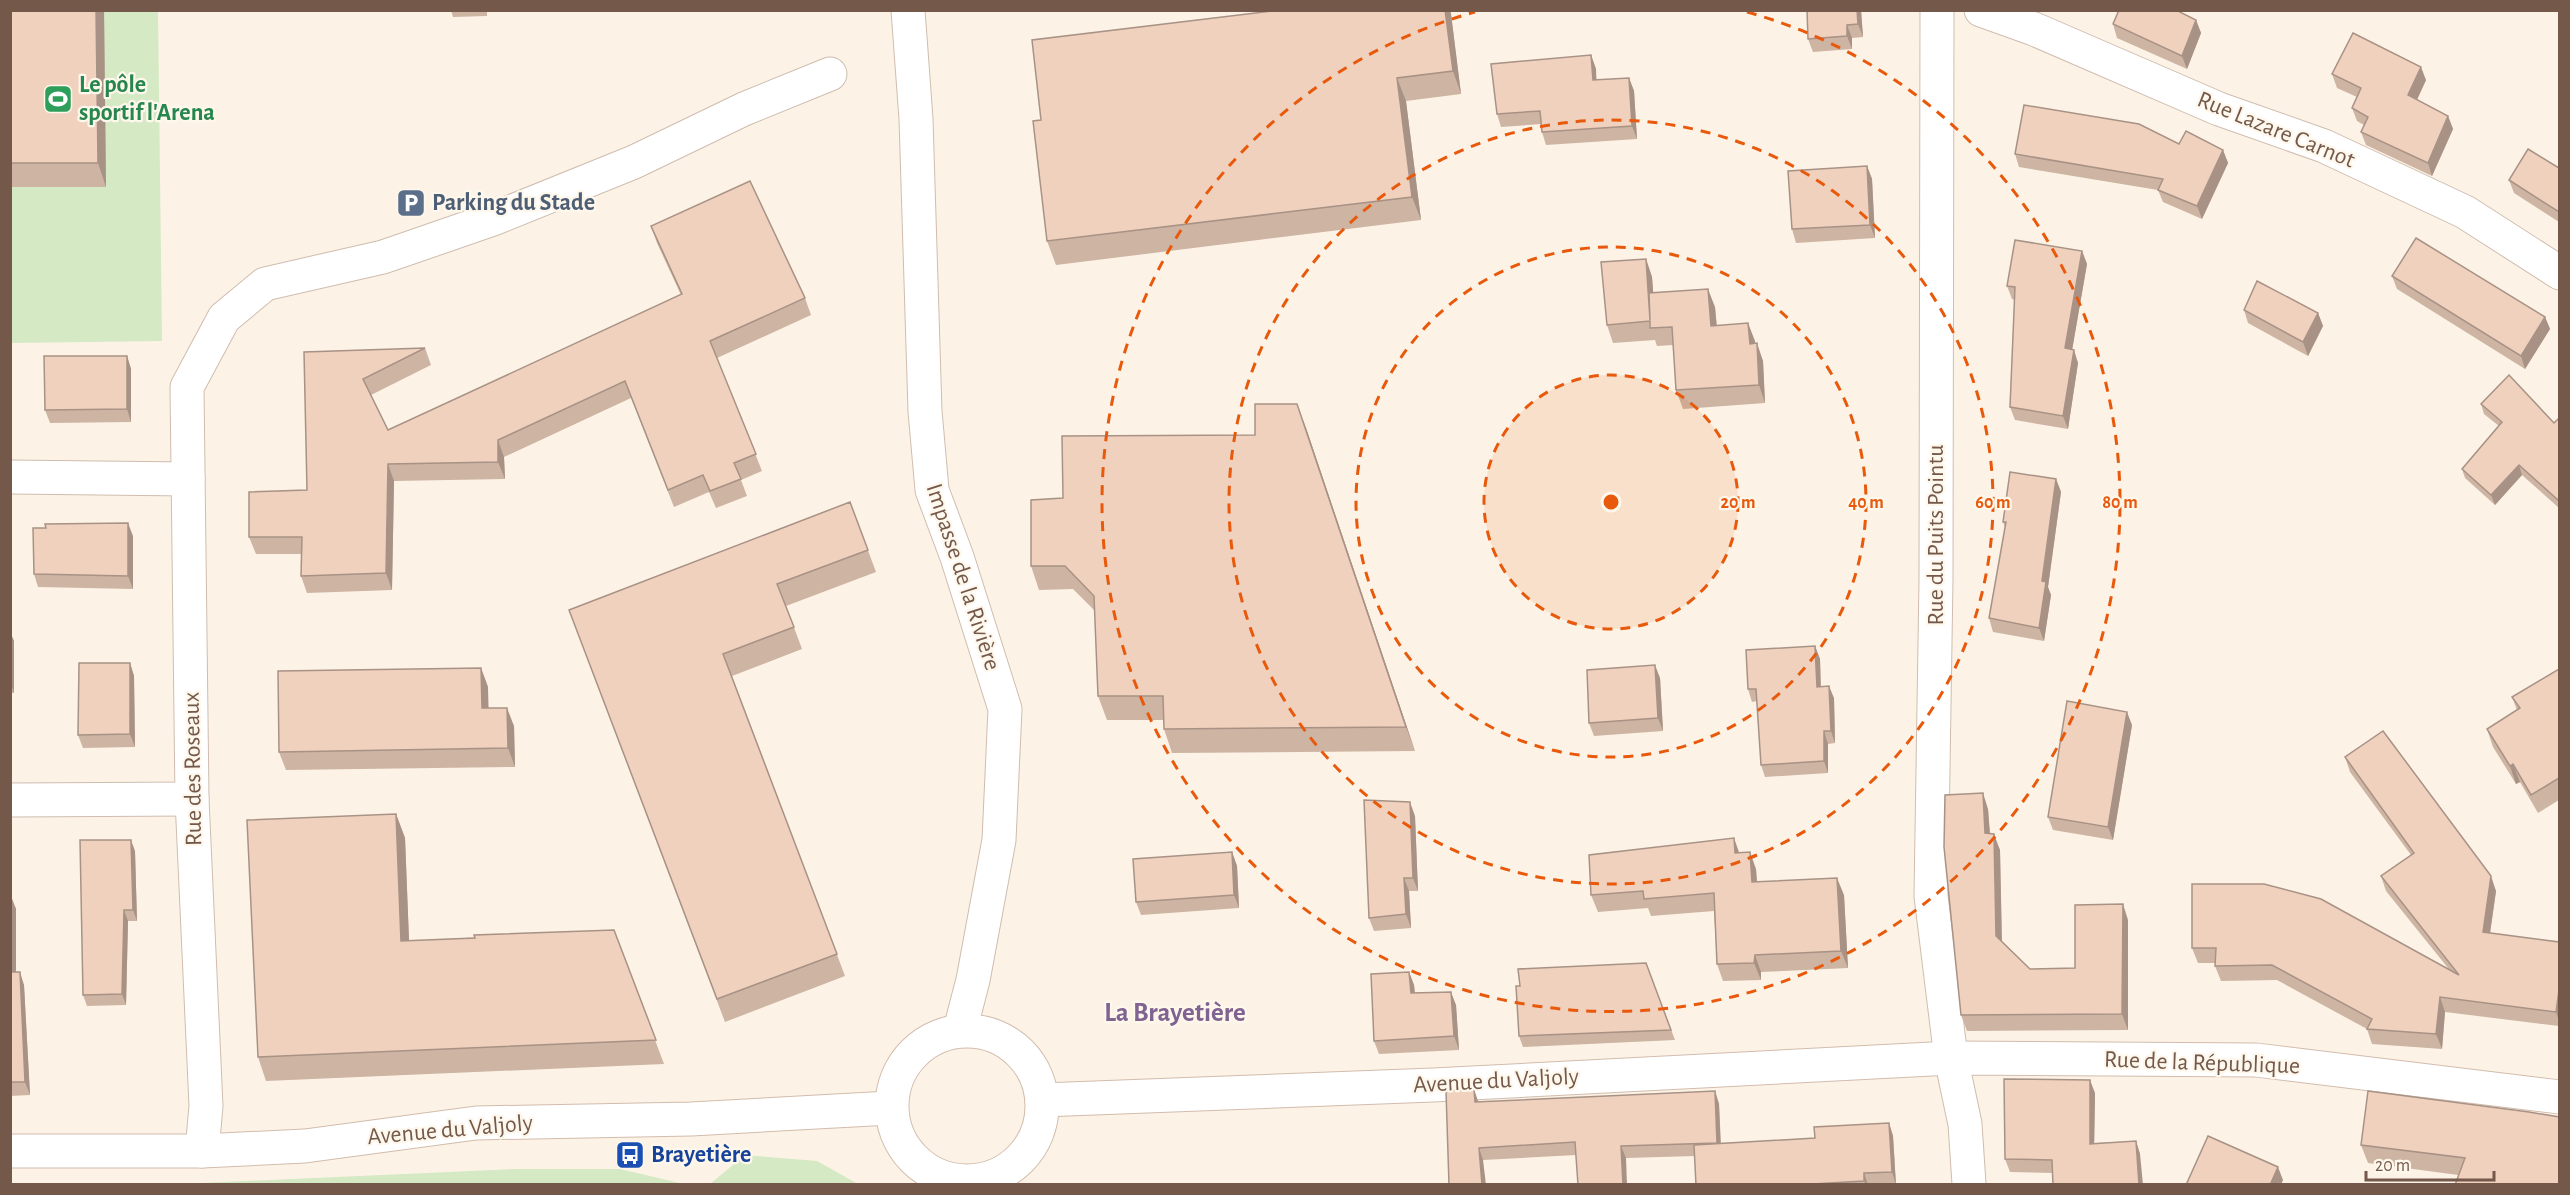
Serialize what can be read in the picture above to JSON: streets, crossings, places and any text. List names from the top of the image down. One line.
{"streets":{"street":["Rue Lazare Carnot","Rue du Puits Pointu","Impasse de la Rivière","Rue des Roseaux","Rue de la République","Avenue du Valjoly"]},"crossings":[["Rue du Puits Pointu","Rue de la République"],["Rue du Puits Pointu","Avenue du Valjoly"],["Impasse de la Rivière","Avenue du Valjoly"],["Rue des Roseaux","Avenue du Valjoly"],["Rue de la République","Avenue du Valjoly"]],"districts":["La Brayetière"],"places":{"sports":["Le pôle sportif l'Arena"],"parking":["Parking du Stade"],"bus stop":["Brayetière"]},"scale_bar":"20 m","rings":["20 m","40 m","60 m","80 m"]}
